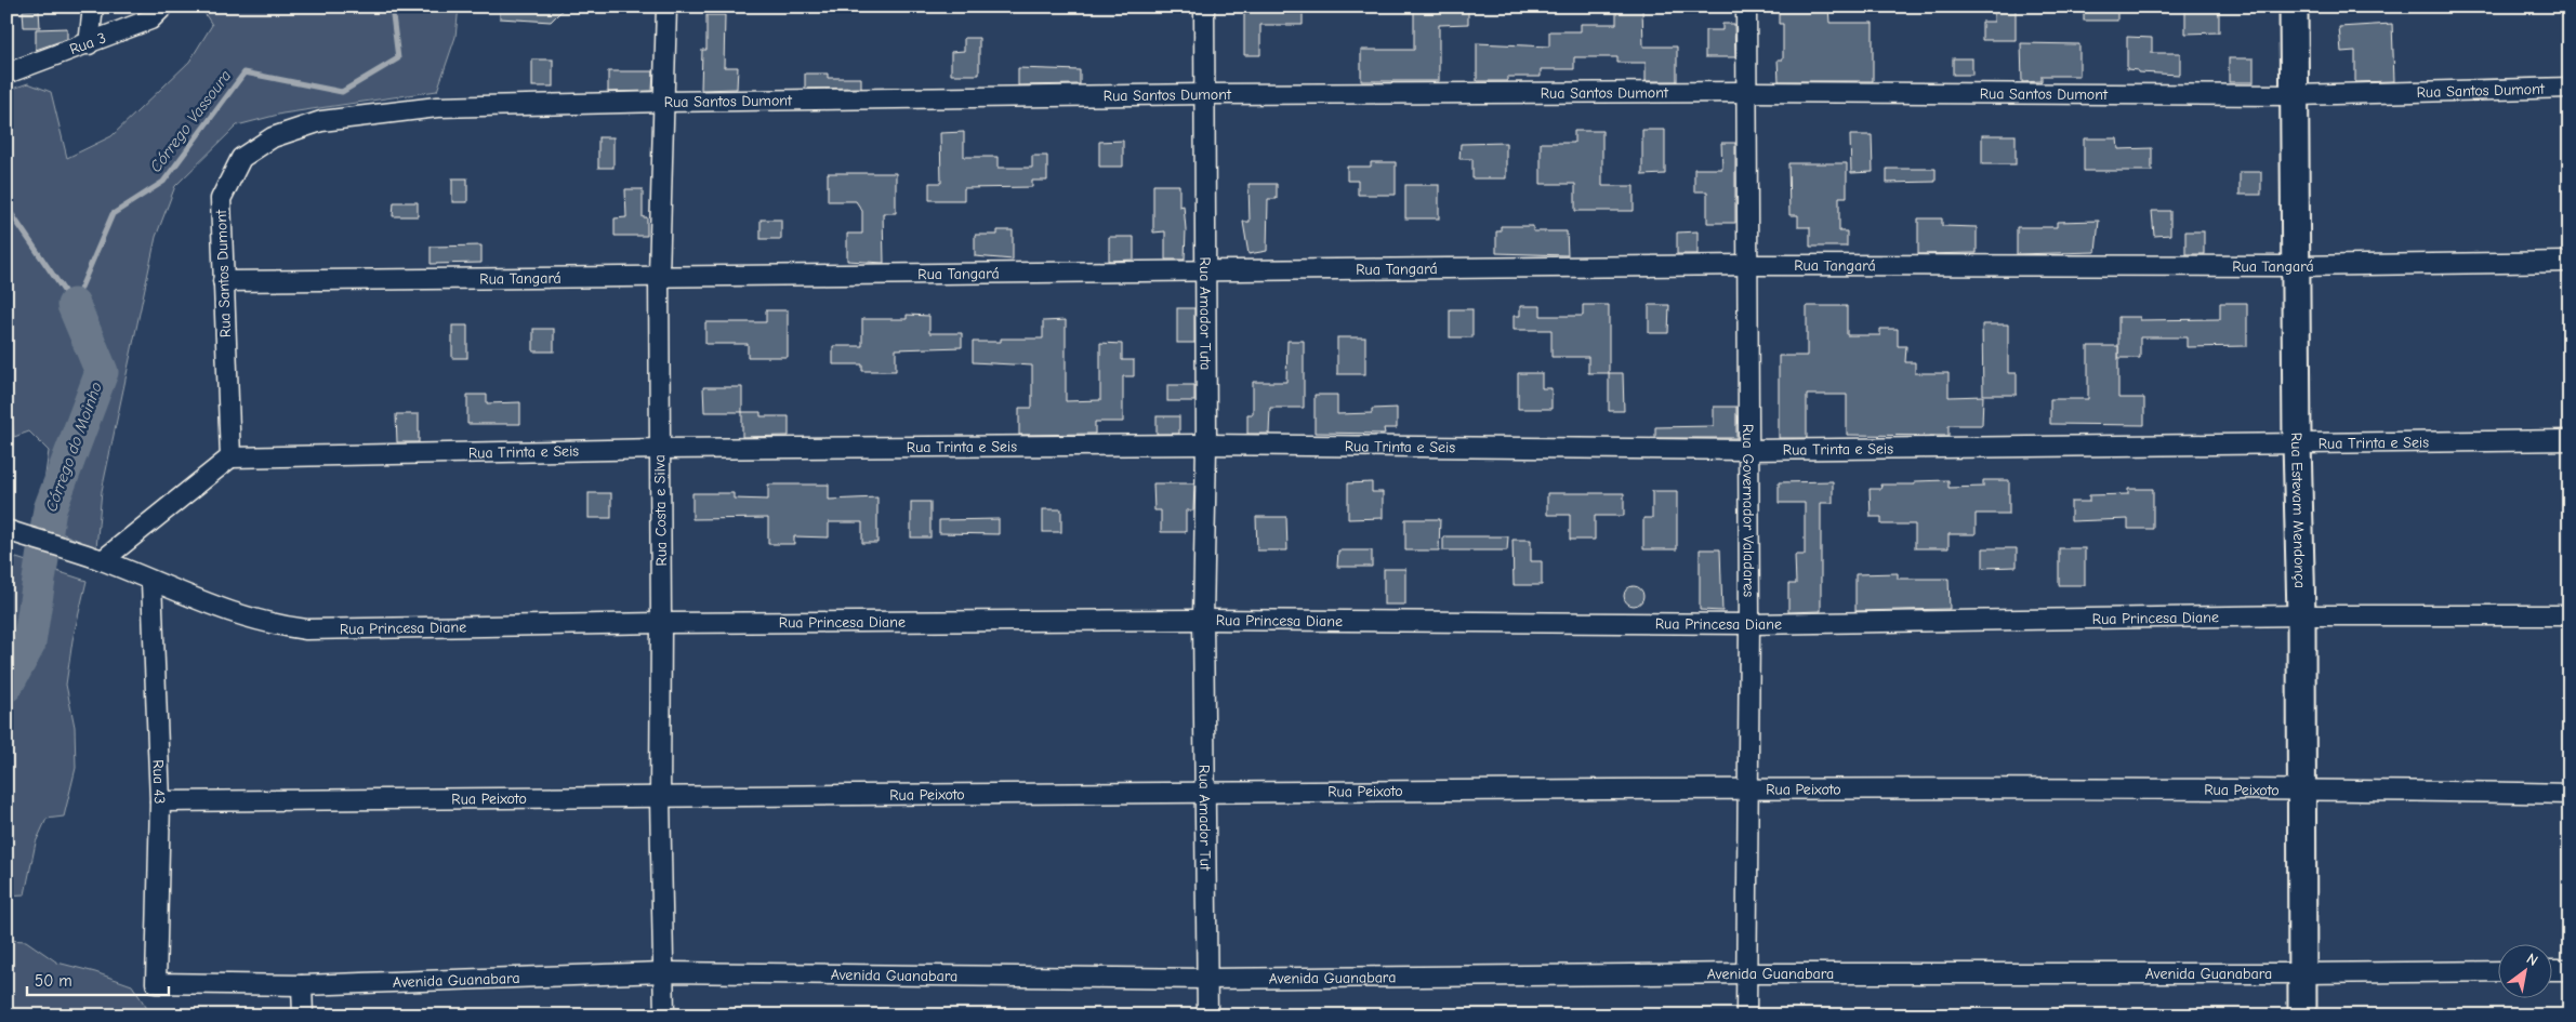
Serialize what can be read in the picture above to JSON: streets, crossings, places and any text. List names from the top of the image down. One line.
{"streets":{"street":["Rua 3","Rua Santos Dumont","Rua Tangará","Rua Amador Tuta","Rua Trinta e Seis","Rua Costa e Silva","Rua Governador Valadares","Rua Estevam Mendonça","Rua Princesa Diane","Rua 43","Rua Peixoto","Rua Amador Tut","Avenida Guanabara"]},"crossings":[["Rua Santos Dumont","Rua Tangará"],["Rua Santos Dumont","Rua Amador Tuta"],["Rua Santos Dumont","Rua Trinta e Seis"],["Rua Santos Dumont","Rua Costa e Silva"],["Rua Santos Dumont","Rua Governador Valadares"],["Rua Santos Dumont","Rua Estevam Mendonça"],["Rua Tangará","Rua Amador Tuta"],["Rua Tangará","Rua Costa e Silva"],["Rua Tangará","Rua Governador Valadares"],["Rua Tangará","Rua Estevam Mendonça"],["Rua Amador Tuta","Rua Trinta e Seis"],["Rua Amador Tuta","Rua Princesa Diane"],["Rua Amador Tuta","Rua Amador Tut"],["Rua Trinta e Seis","Rua Costa e Silva"],["Rua Trinta e Seis","Rua Governador Valadares"],["Rua Trinta e Seis","Rua Estevam Mendonça"],["Rua Costa e Silva","Rua Princesa Diane"],["Rua Costa e Silva","Rua Peixoto"],["Rua Costa e Silva","Avenida Guanabara"],["Rua Governador Valadares","Rua Princesa Diane"],["Rua Governador Valadares","Rua Peixoto"],["Rua Governador Valadares","Avenida Guanabara"],["Rua Estevam Mendonça","Rua Princesa Diane"],["Rua Estevam Mendonça","Rua Peixoto"],["Rua Estevam Mendonça","Avenida Guanabara"],["Rua Princesa Diane","Rua 43"],["Rua Princesa Diane","Rua Amador Tut"],["Rua 43","Rua Peixoto"],["Rua 43","Avenida Guanabara"],["Rua Peixoto","Rua Amador Tut"],["Rua Amador Tut","Avenida Guanabara"]],"water":["Córrego Vassoura","Córrego do Moinho"],"scale_bar":"50 m","north":"top right"}
